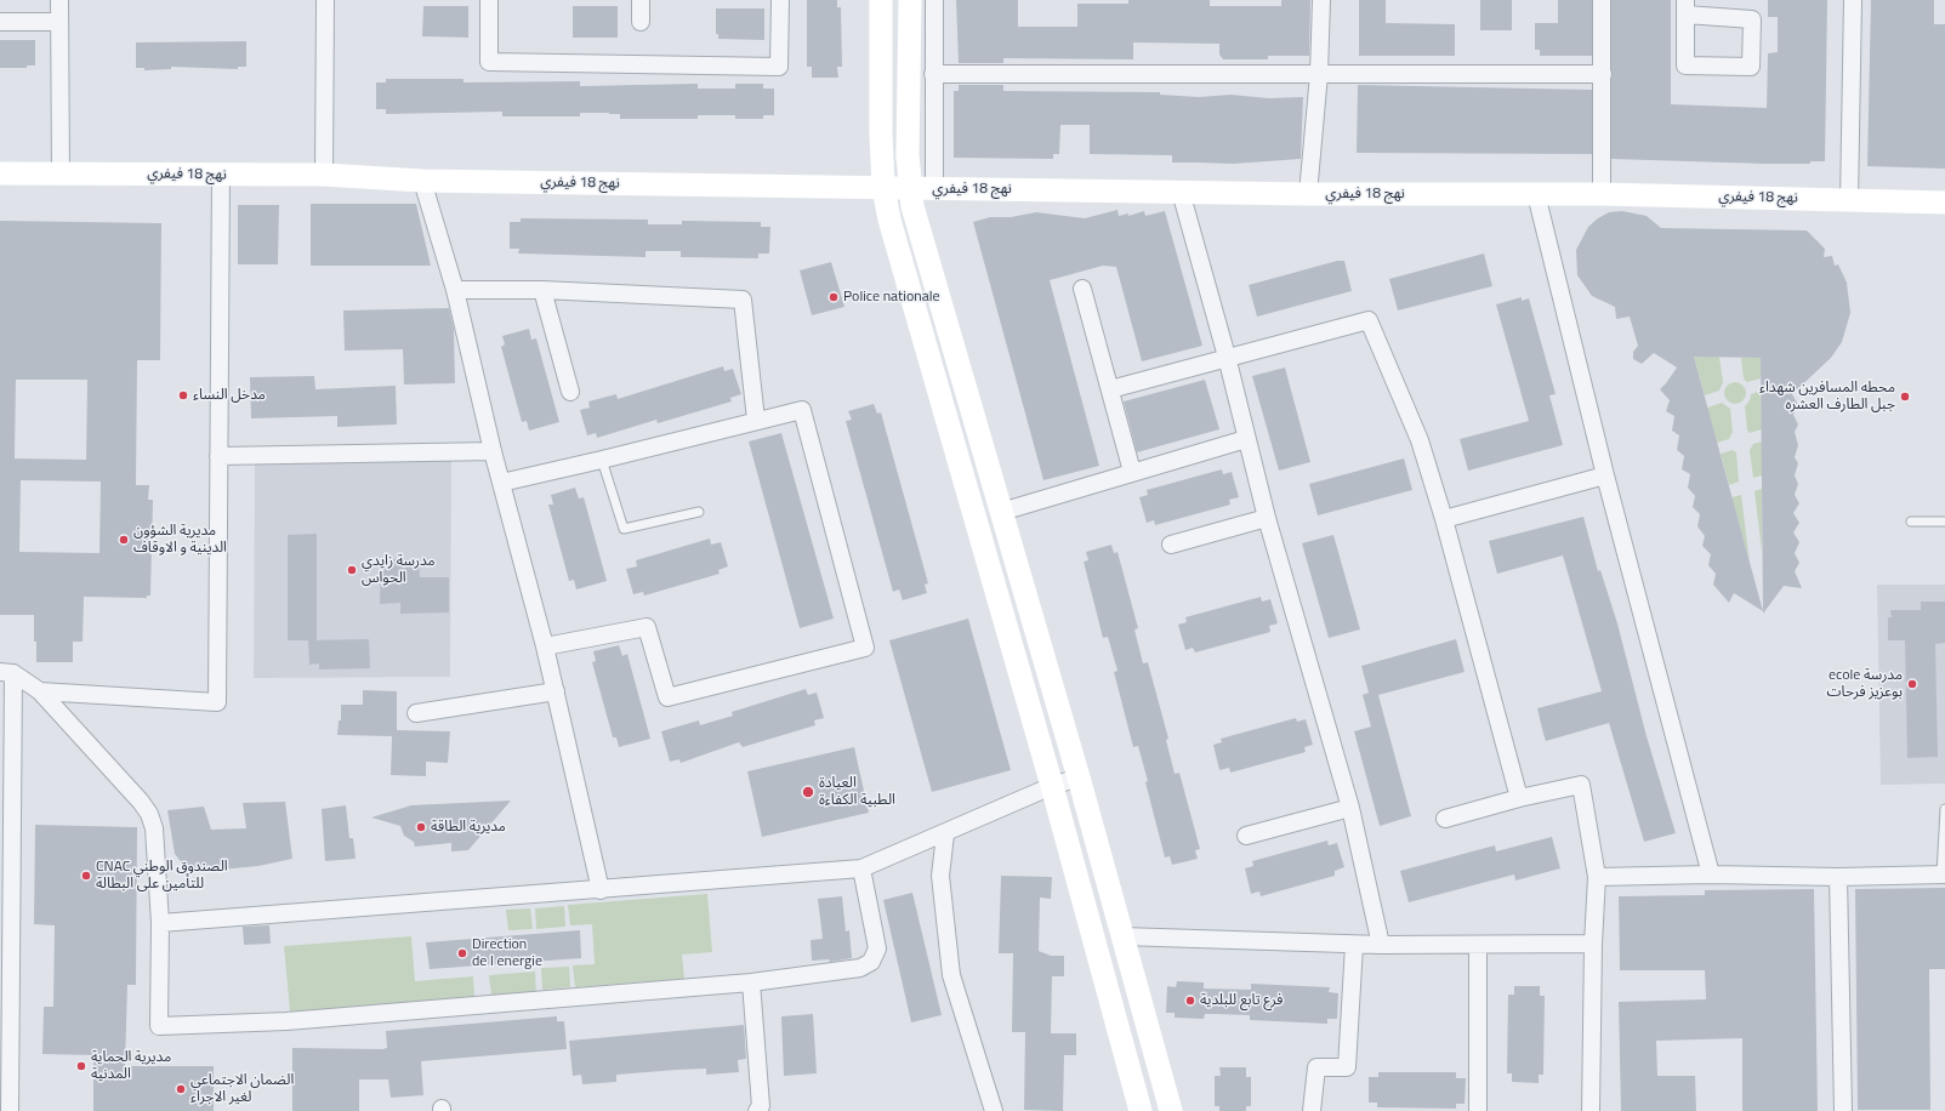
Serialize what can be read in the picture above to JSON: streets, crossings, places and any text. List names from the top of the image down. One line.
{"streets":{"main road":["نهج 18 فيفري"]},"places":["Police nationale","مدخل النساء","محطه المسافرين شهداء جبل الطارف العشره","مديرية الشؤون الدينية و الاوقاف","مدرسة زايدي الحواس","ecole مدرسة بوعزيز فرحات","العيادة الطبية الكفاءة","مديرية الطاقة","CNAC الصندوق الوطني للتأمين على البطالة","Direction de l energie","فرع تابع للبلدية","مديرية الحماية المدنية","الضمان الاجتماعي لغير الاجراء"]}
